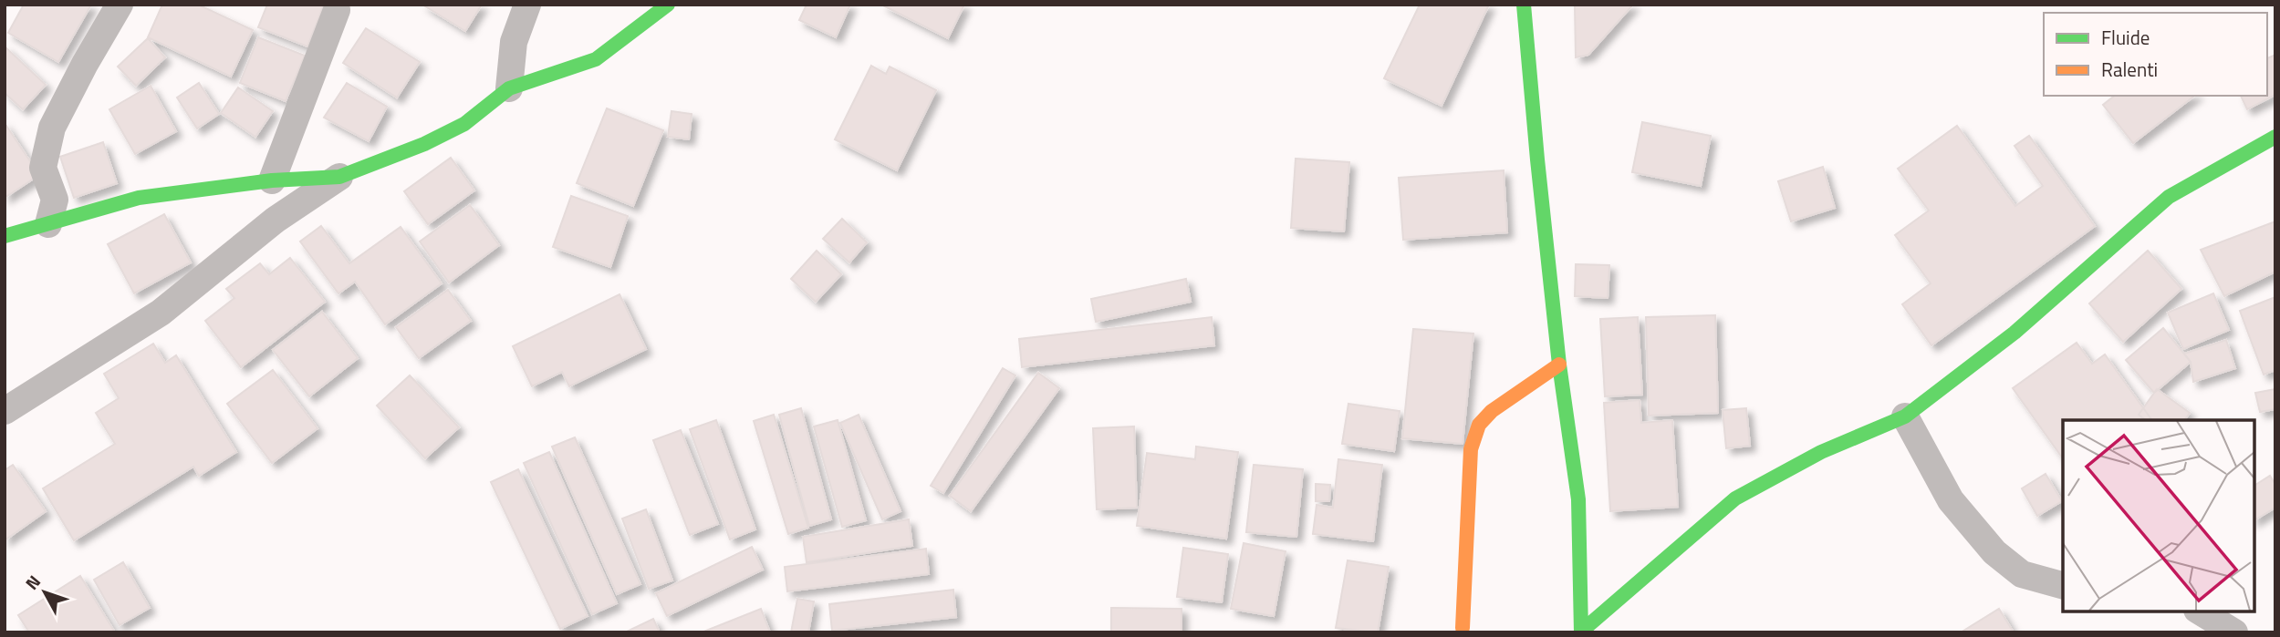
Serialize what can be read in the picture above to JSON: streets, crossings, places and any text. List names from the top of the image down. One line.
{"legend":["Fluide","Ralenti"],"north":"top left"}
